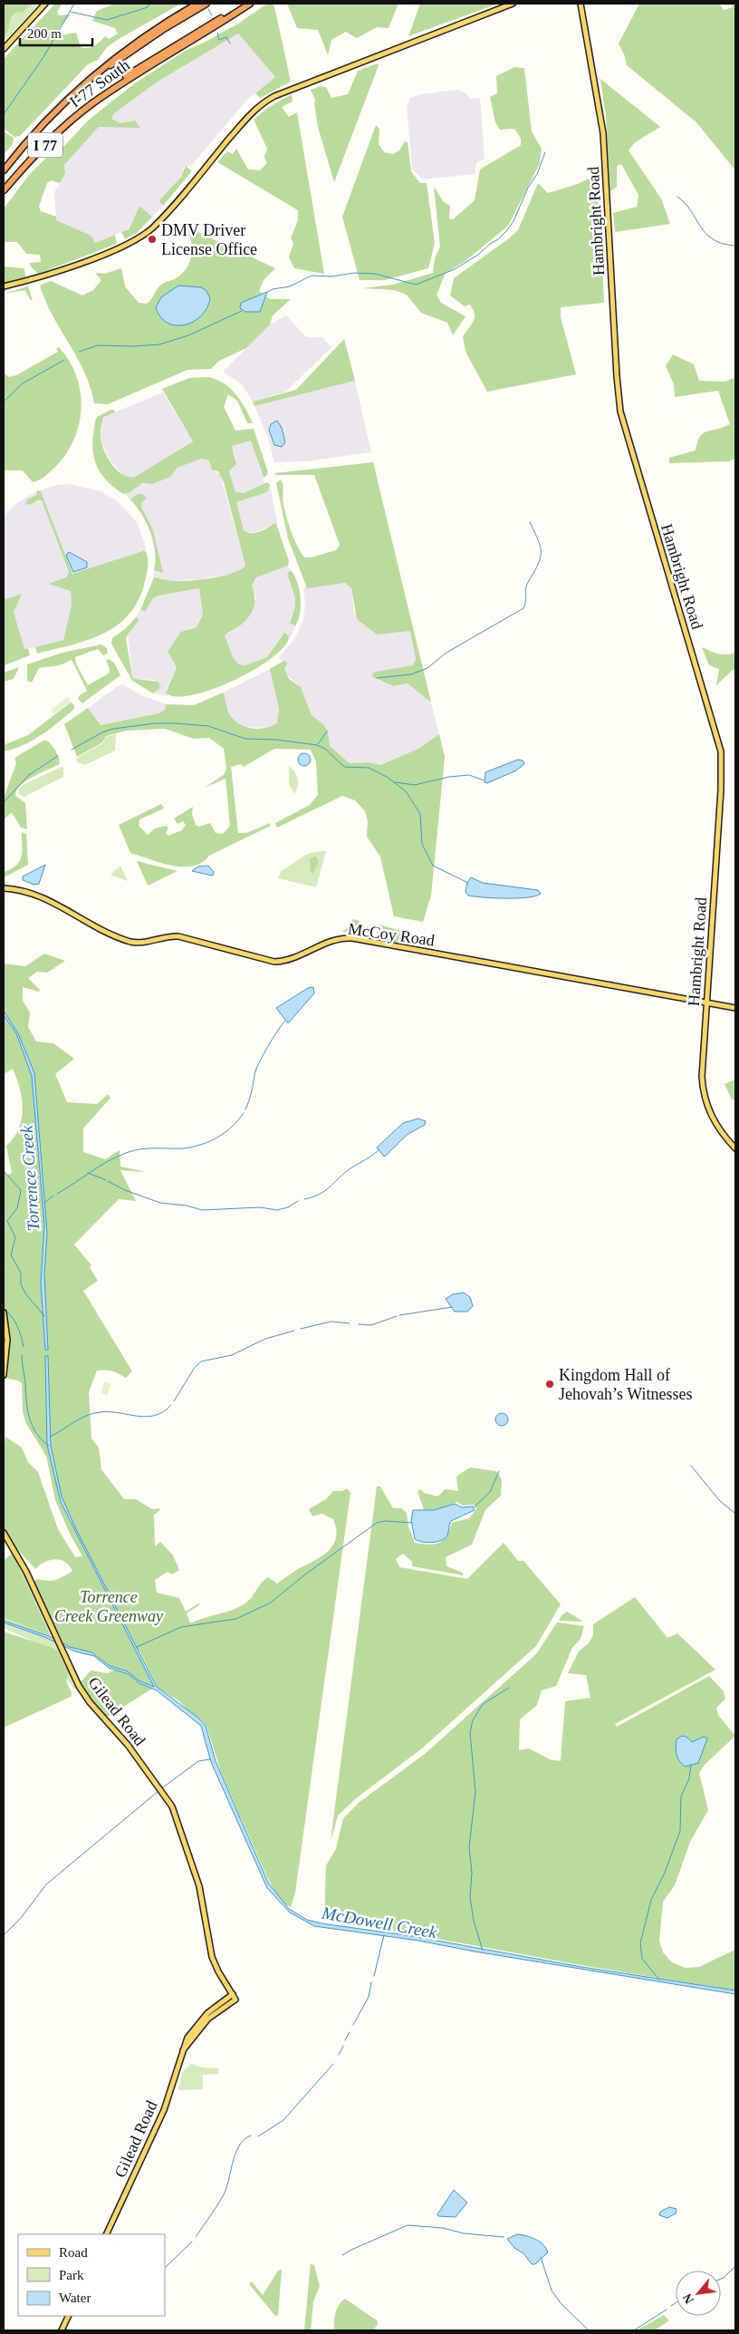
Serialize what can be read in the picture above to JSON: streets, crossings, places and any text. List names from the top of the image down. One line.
{"streets":{"highway":["I-77 South","I 77"],"main road":["Hambright Road","McCoy Road","Gilead Road"]},"crossings":[["I-77 South","I 77"],["Hambright Road","McCoy Road"]],"water":["Torrence Creek","McDowell Creek"],"parks":["Torrence Creek Greenway"],"places":["DMV Driver License Office","Kingdom Hall of Jehovah’s Witnesses"],"legend":["Road","Park","Water"],"scale_bar":"200 m","north":"bottom left"}
